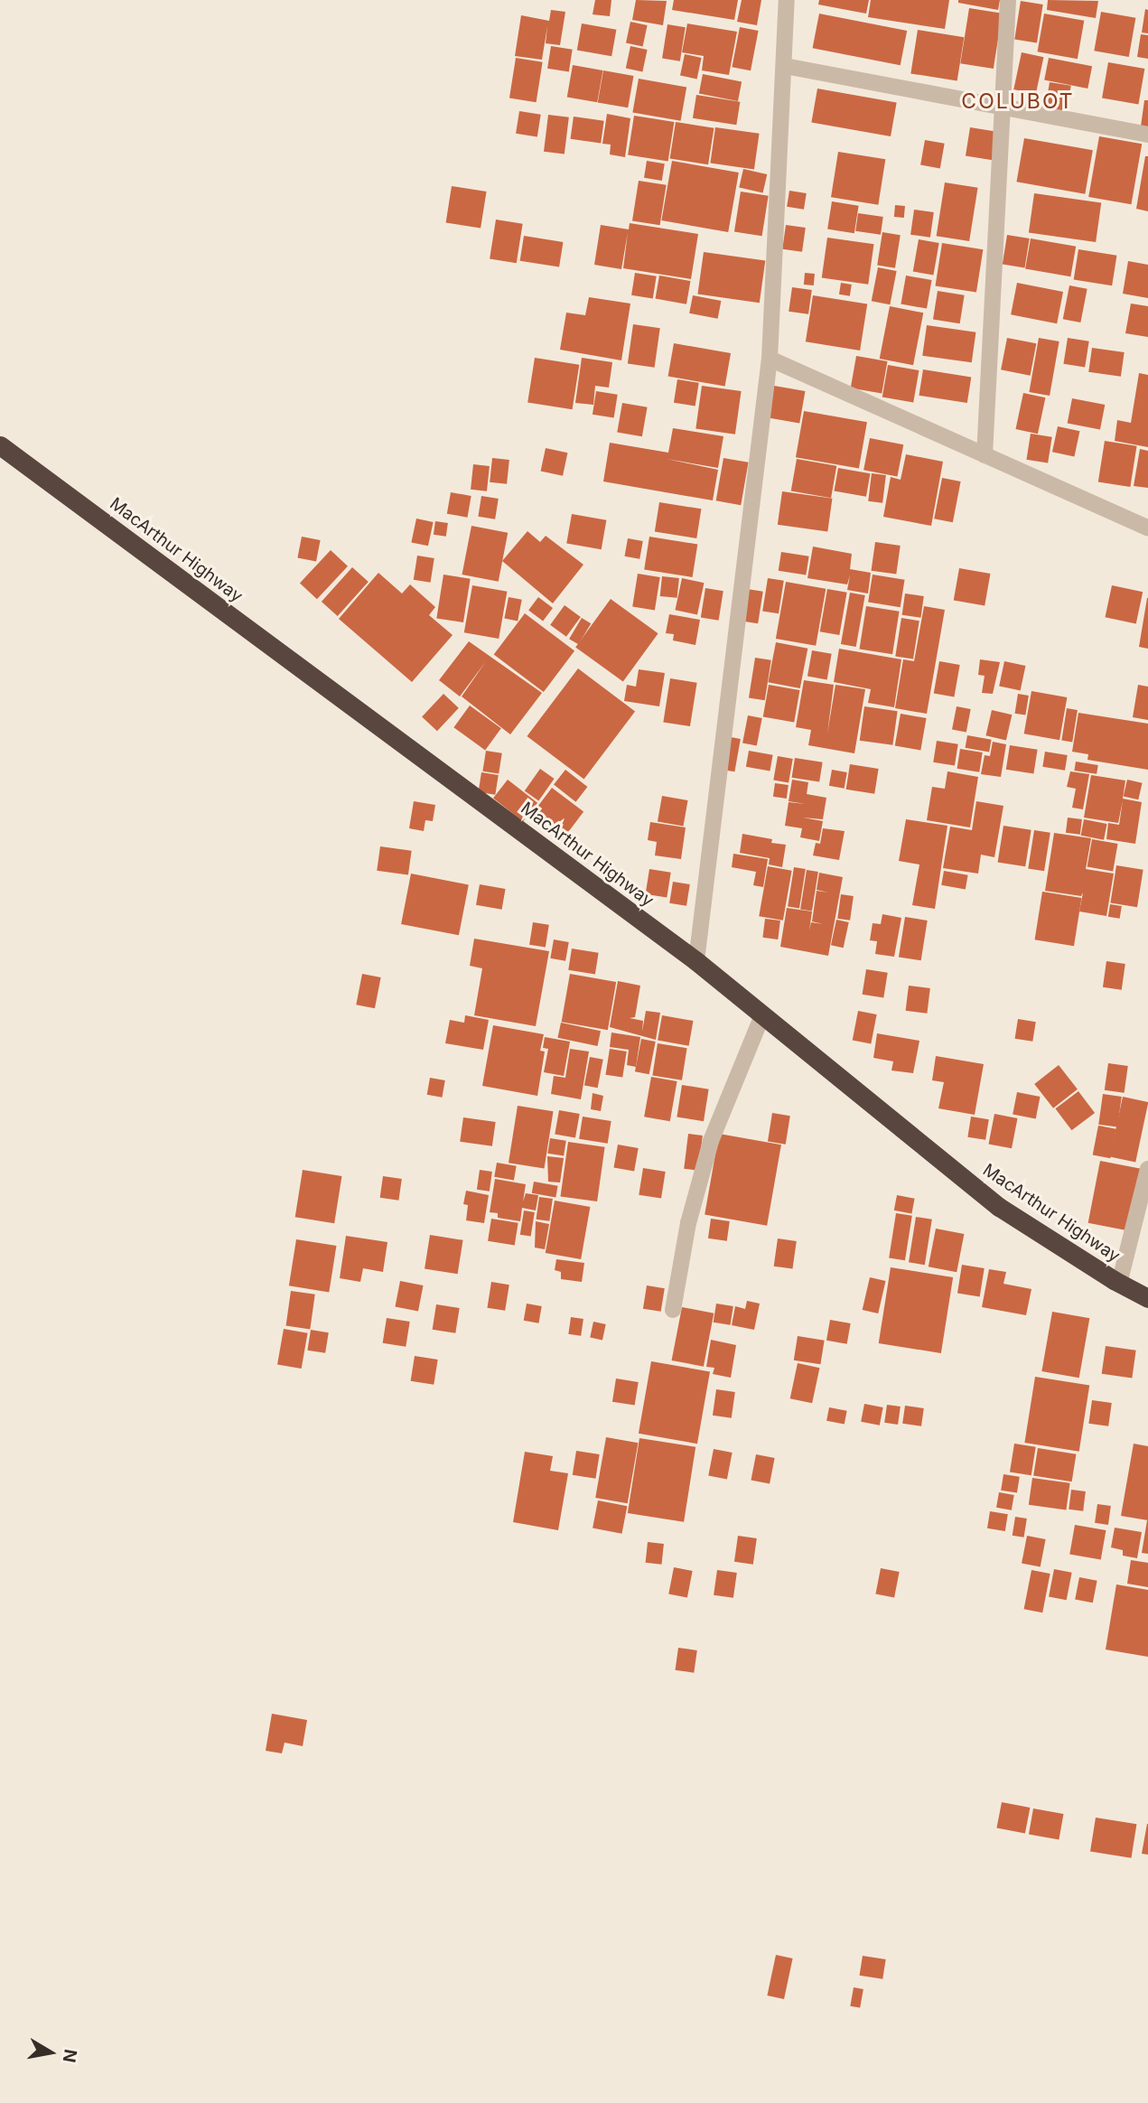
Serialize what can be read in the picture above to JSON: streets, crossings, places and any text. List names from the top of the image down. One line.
{"streets":{"highway":["MacArthur Highway"]},"districts":["COLUBOT"],"north":"right"}
